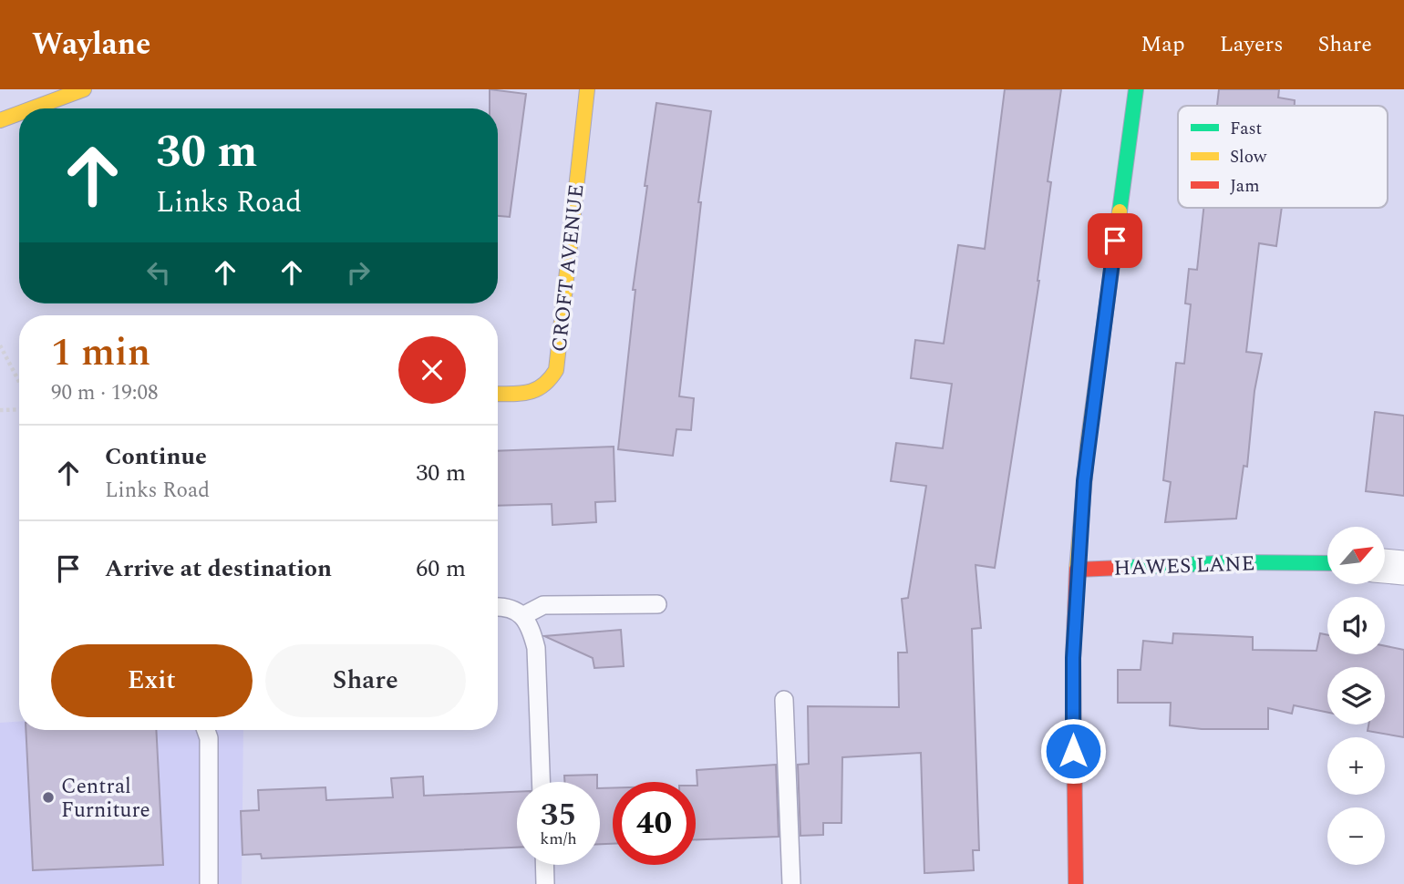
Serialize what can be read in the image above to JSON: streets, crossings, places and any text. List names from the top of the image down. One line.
{"streets":{"street":["CROFT AVENUE","HAWES LANE"]},"places":["Central Furniture"],"legend":["Fast","Slow","Jam"],"north":"top right","page":{"header":"Waylane","nav":["Map","Layers","Share"],"turn":["30 m","Links Road"],"heading":["1 min","90 m · 19:08"],"list":[{"name":"Continue","note":"Links Road","value":"30 m"},{"name":"Arrive at destination","value":"60 m"}],"map_buttons":["+","−"],"buttons":["Exit","Share"],"speed":"35 km/h","limit":"40"}}
